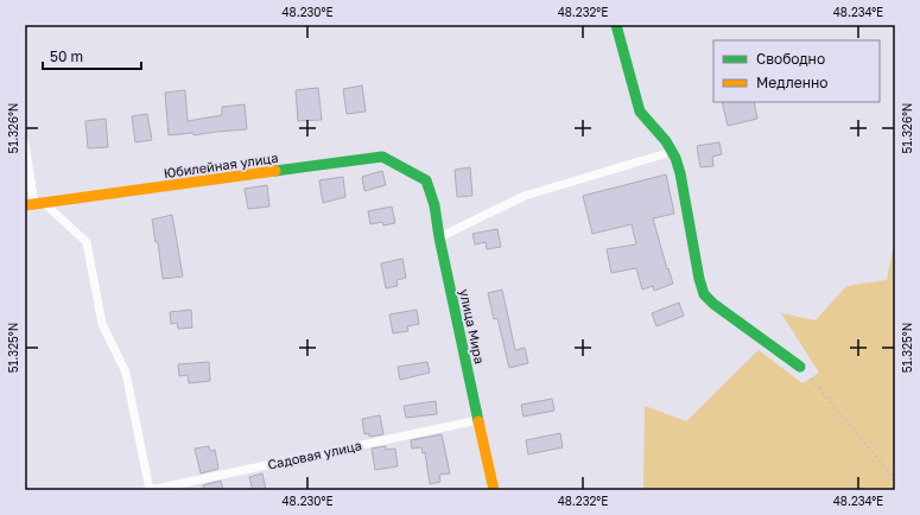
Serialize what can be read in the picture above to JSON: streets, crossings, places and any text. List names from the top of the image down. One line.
{"streets":{"street":["Юбилейная улица","улица Мира"],"lane":["Садовая улица"]},"crossings":[["Юбилейная улица","улица Мира"],["Юбилейная улица","Садовая улица"],["улица Мира","Садовая улица"]],"legend":["Свободно","Медленно"],"scale_bar":"50 m","coordinates":["48.230°E","48.232°E","48.234°E","51.326°N","51.325°N"]}
